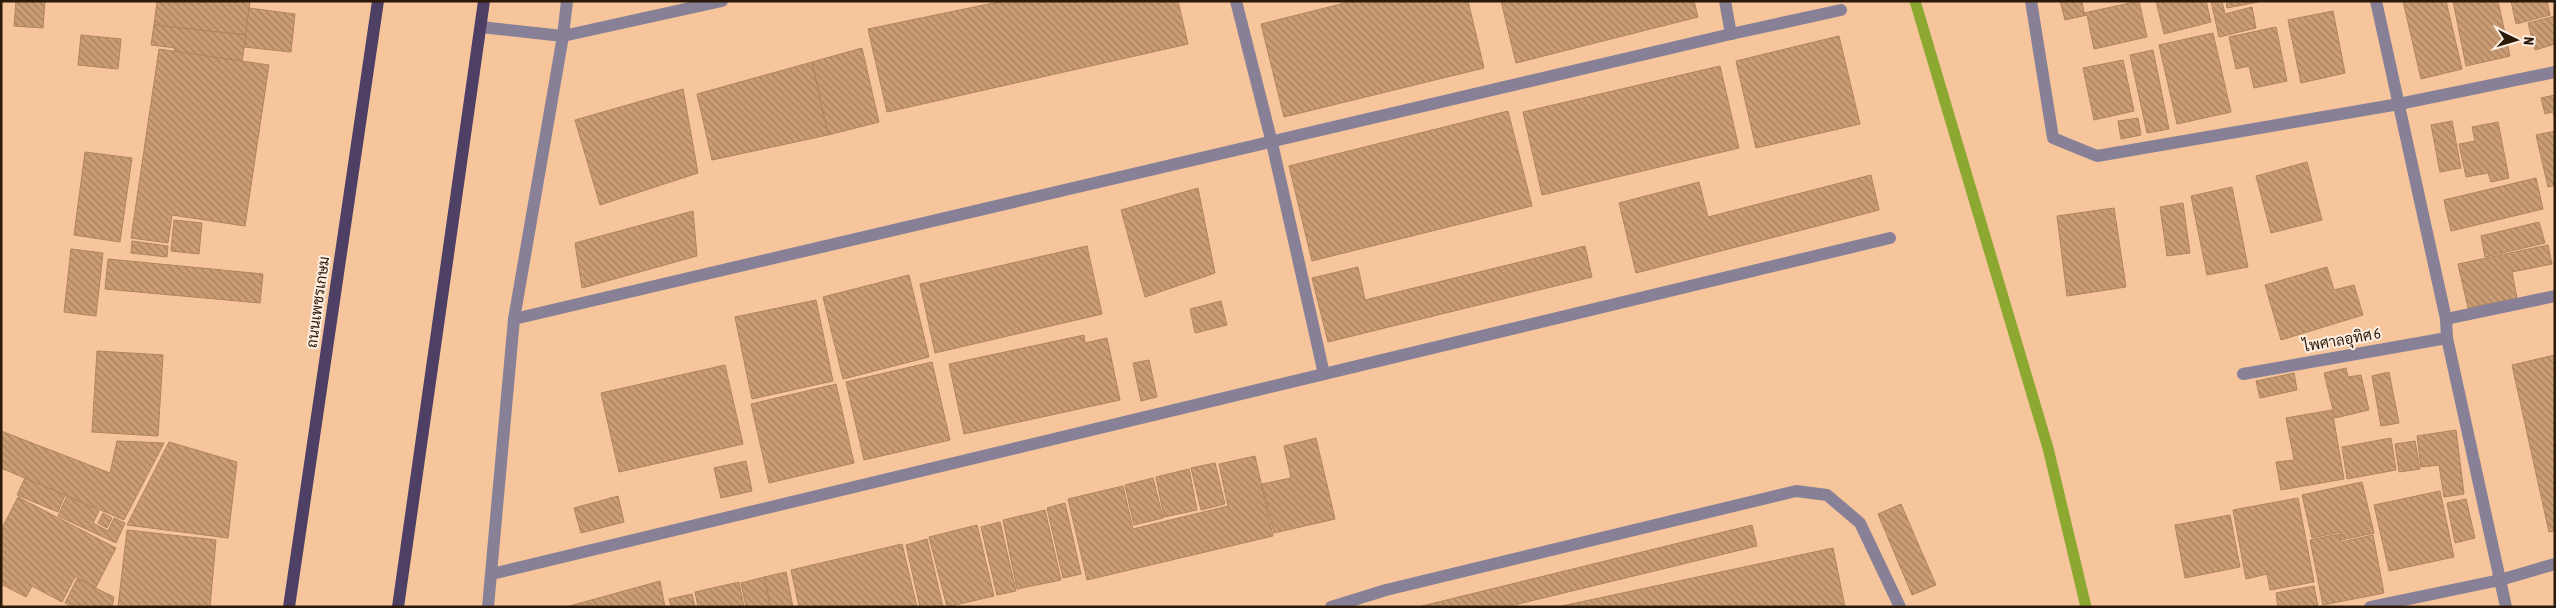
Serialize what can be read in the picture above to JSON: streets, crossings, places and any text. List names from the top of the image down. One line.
{"streets":{"main road":["ถนนเพชรเกษม"],"street":["ไพศาลอุทิศ 6"]},"north":"right"}
